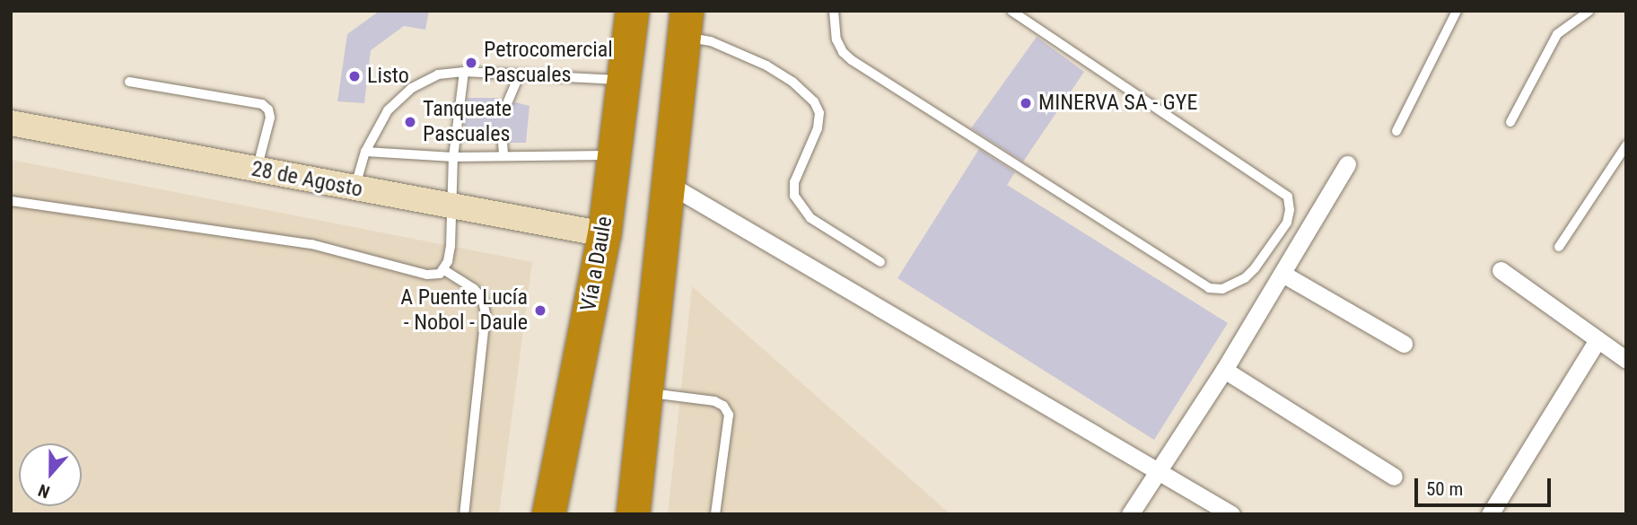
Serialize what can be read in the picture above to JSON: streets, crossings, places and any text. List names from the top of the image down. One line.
{"streets":{"highway":["Vía a Daule"],"street":["28 de Agosto"]},"crossings":[["28 de Agosto","Vía a Daule"]],"places":["Petrocomercial Pascuales","Listo","MINERVA SA - GYE","Tanqueate Pascuales","A Puente Lucía - Nobol - Daule"],"scale_bar":"50 m","north":"bottom"}
